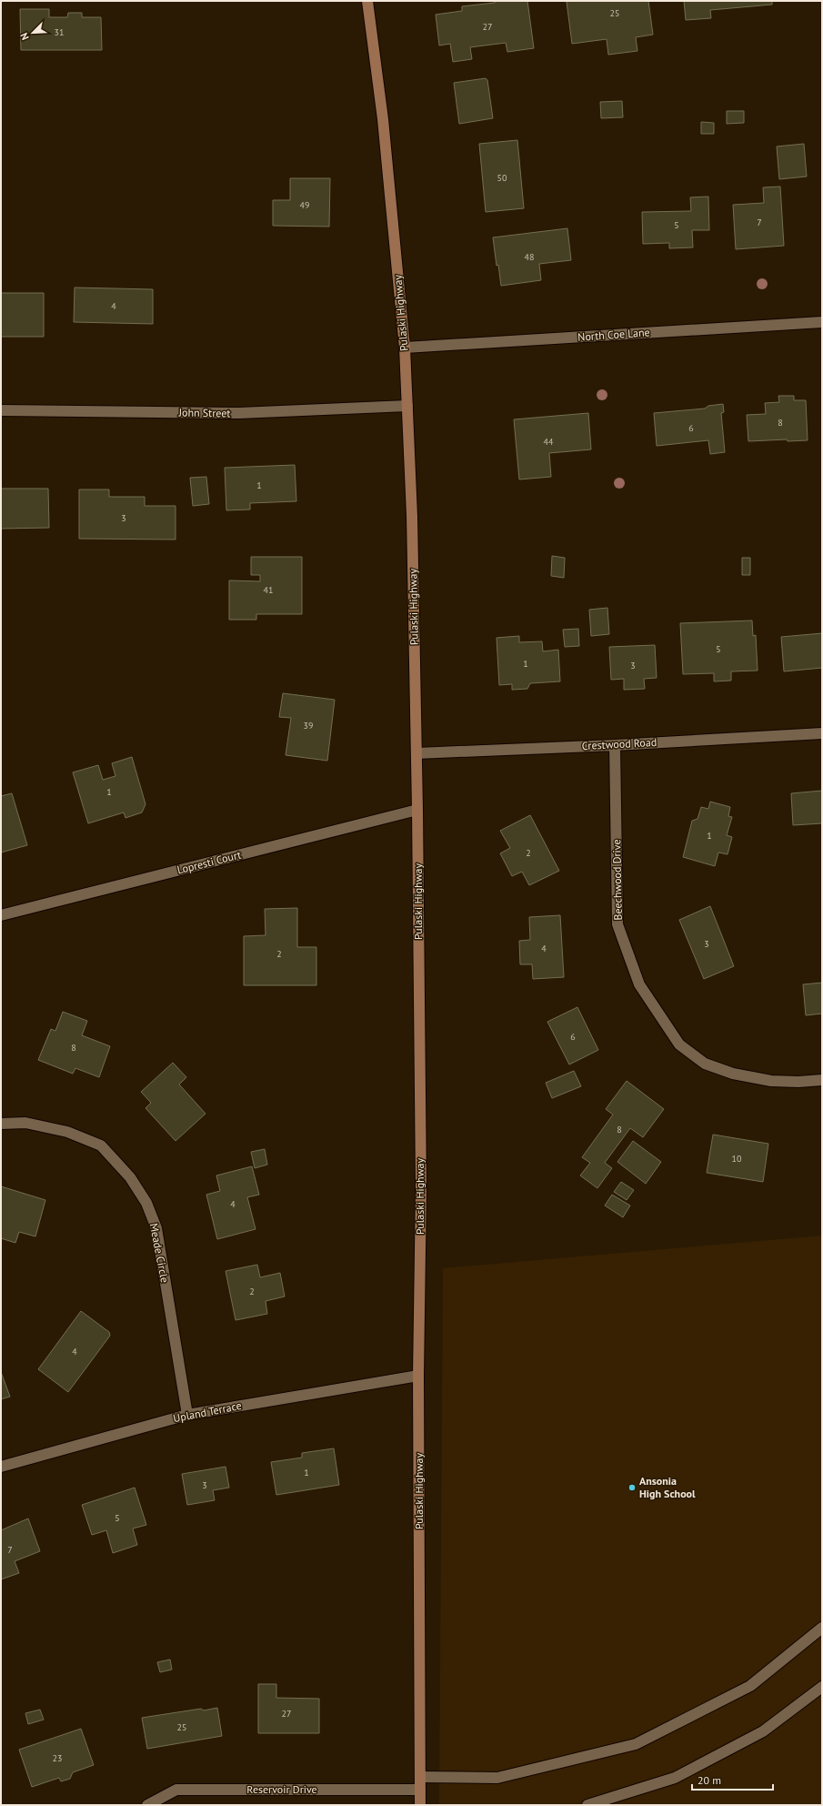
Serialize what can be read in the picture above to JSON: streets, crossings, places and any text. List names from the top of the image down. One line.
{"streets":{"main road":["Pulaski Highway"],"street":["North Coe Lane","John Street","Crestwood Road","Lopresti Court","Beechwood Drive","Meade Circle","Upland Terrace","Reservoir Drive"]},"crossings":[["Pulaski Highway","North Coe Lane"],["Pulaski Highway","John Street"],["Pulaski Highway","Crestwood Road"],["Pulaski Highway","Lopresti Court"],["Pulaski Highway","Upland Terrace"],["Pulaski Highway","Reservoir Drive"],["Crestwood Road","Beechwood Drive"],["Meade Circle","Upland Terrace"]],"places":["Ansonia High School"],"house_numbers":["25","27","31","50","49","7","5","48","4","8","6","44","1","3","41","5","1","3","39","1","1","2","3","4","2","6","8","8","10","4","2","4","1","3","5","7","27","25","23"],"scale_bar":"20 m","north":"bottom left"}
